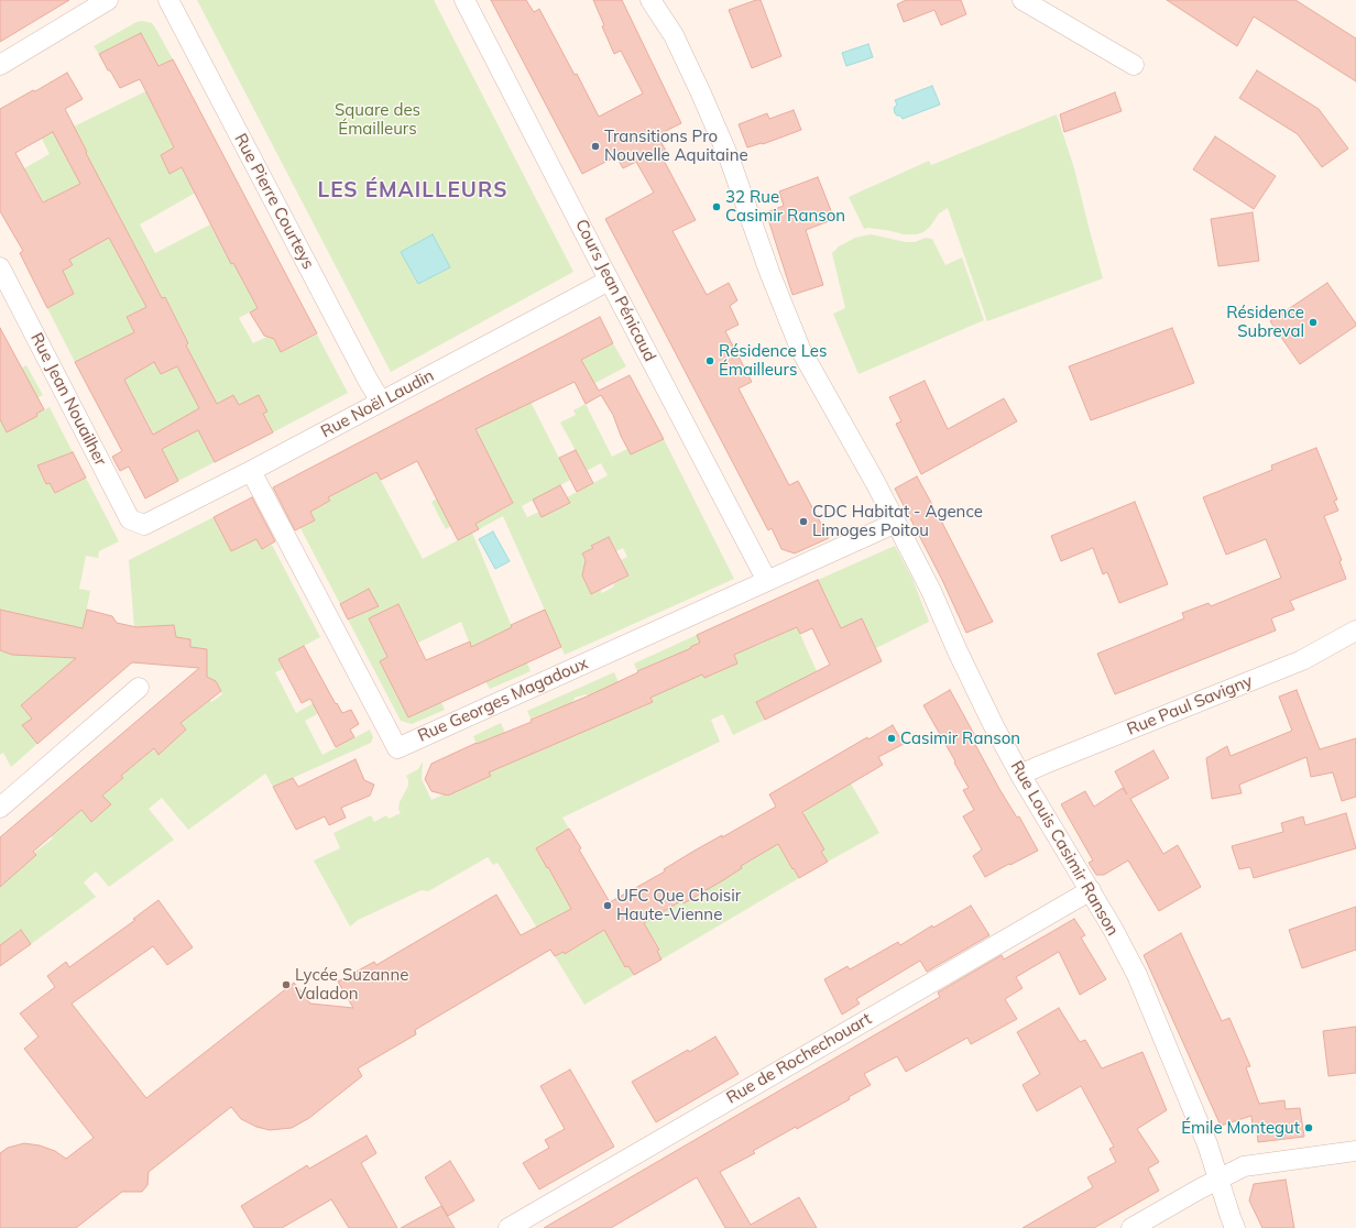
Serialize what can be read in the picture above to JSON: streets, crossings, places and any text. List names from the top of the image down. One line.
{"streets":{"street":["Rue Pierre Courteys","Cours Jean Pénicaud","Rue Jean Nouailher","Rue Noël Laudin","Rue Georges Magadoux","Rue Paul Savigny","Rue Louis Casimir Ranson","Rue de Rochechouart"]},"crossings":[["Rue Pierre Courteys","Rue Noël Laudin"],["Cours Jean Pénicaud","Rue Noël Laudin"],["Cours Jean Pénicaud","Rue Georges Magadoux"],["Rue Jean Nouailher","Rue Noël Laudin"],["Rue Noël Laudin","Rue Georges Magadoux"],["Rue Georges Magadoux","Rue Louis Casimir Ranson"],["Rue Paul Savigny","Rue Louis Casimir Ranson"],["Rue Louis Casimir Ranson","Rue de Rochechouart"]],"districts":["LES ÉMAILLEURS"],"parks":["Square des Émailleurs"],"places":["Transitions Pro Nouvelle Aquitaine","32 Rue Casimir Ranson","Résidence Subreval","Résidence Les Émailleurs","CDC Habitat - Agence Limoges Poitou","Casimir Ranson","UFC Que Choisir Haute-Vienne","Lycée Suzanne Valadon","Émile Montegut"]}
